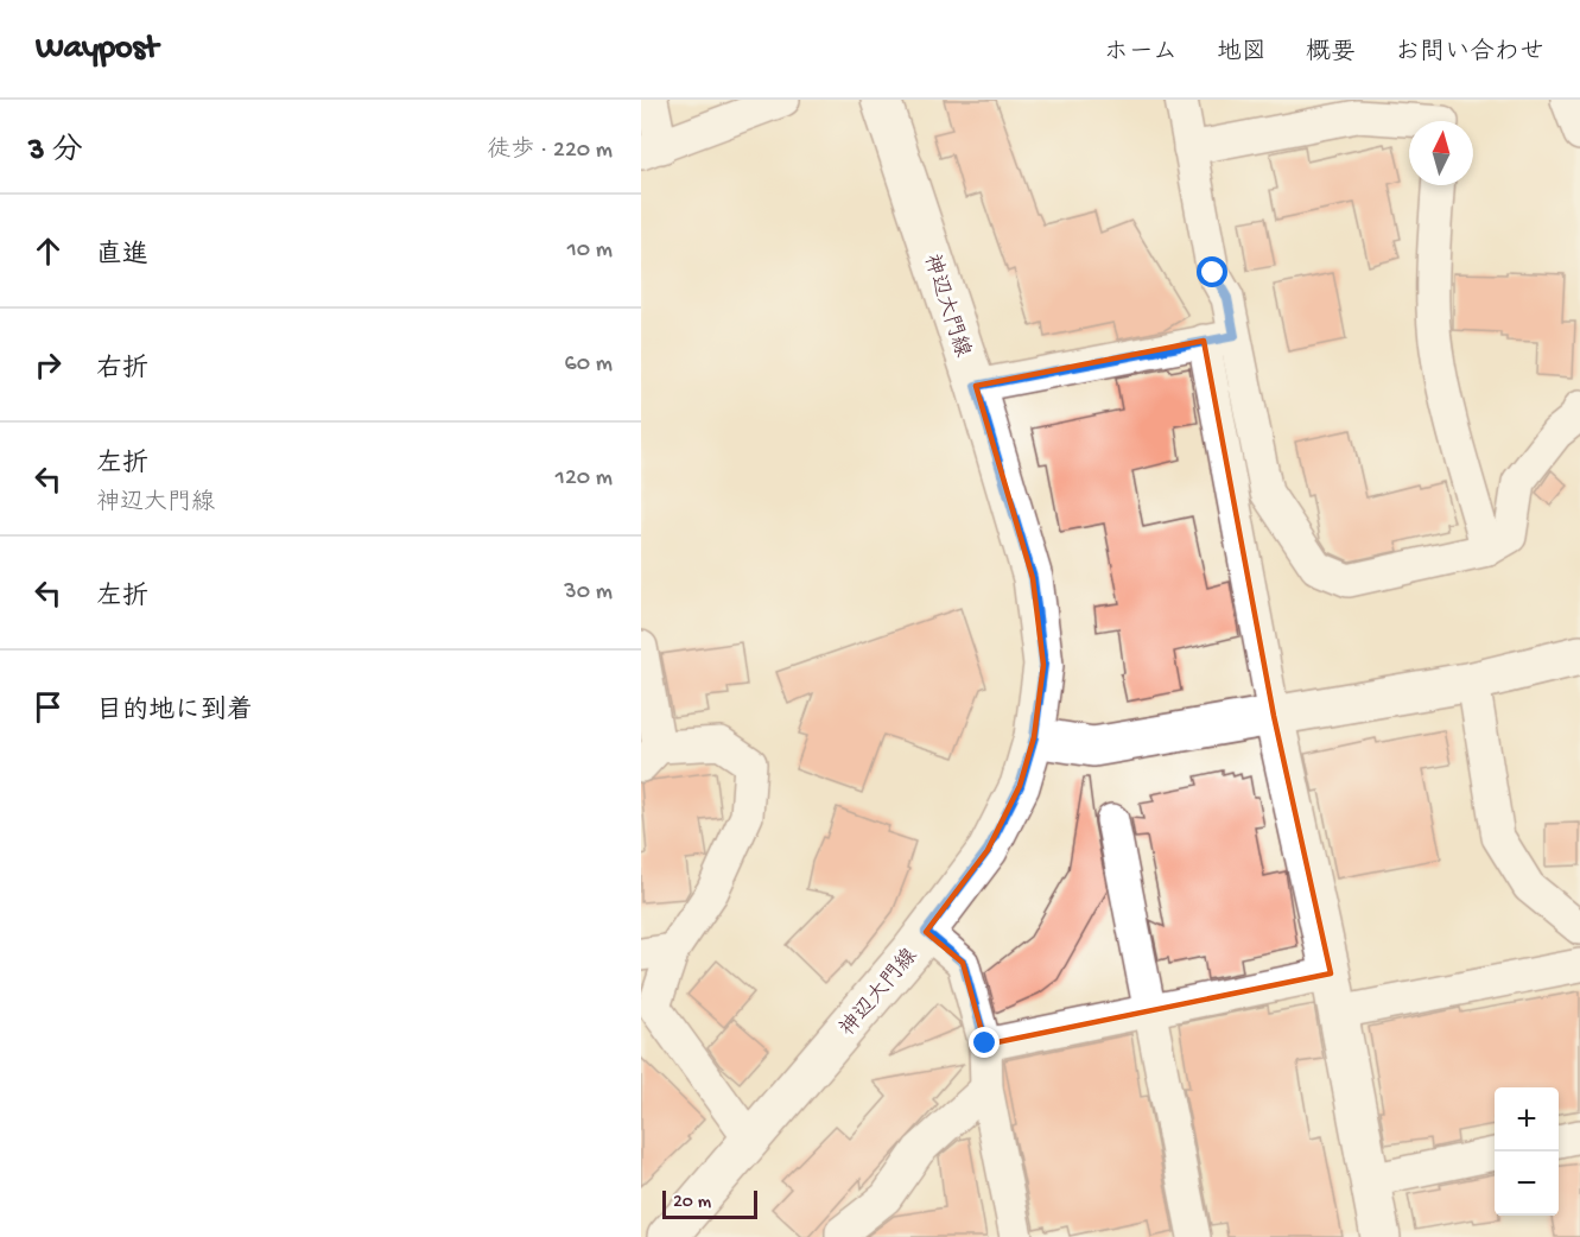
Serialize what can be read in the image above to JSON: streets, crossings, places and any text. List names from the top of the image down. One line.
{"streets":{"main road":["神辺大門線"]},"scale_bar":"20 m","north":"top","page":{"header":"Waypost","nav":["ホーム","地図","概要","お問い合わせ"],"heading":["3 分","徒歩 · 220 m"],"list":[["直進","10 m"],["右折","60 m"],["左折","神辺大門線","120 m"],["左折","30 m"],"目的地に到着"],"map_buttons":["+","−"],"scale":"20 m"}}
